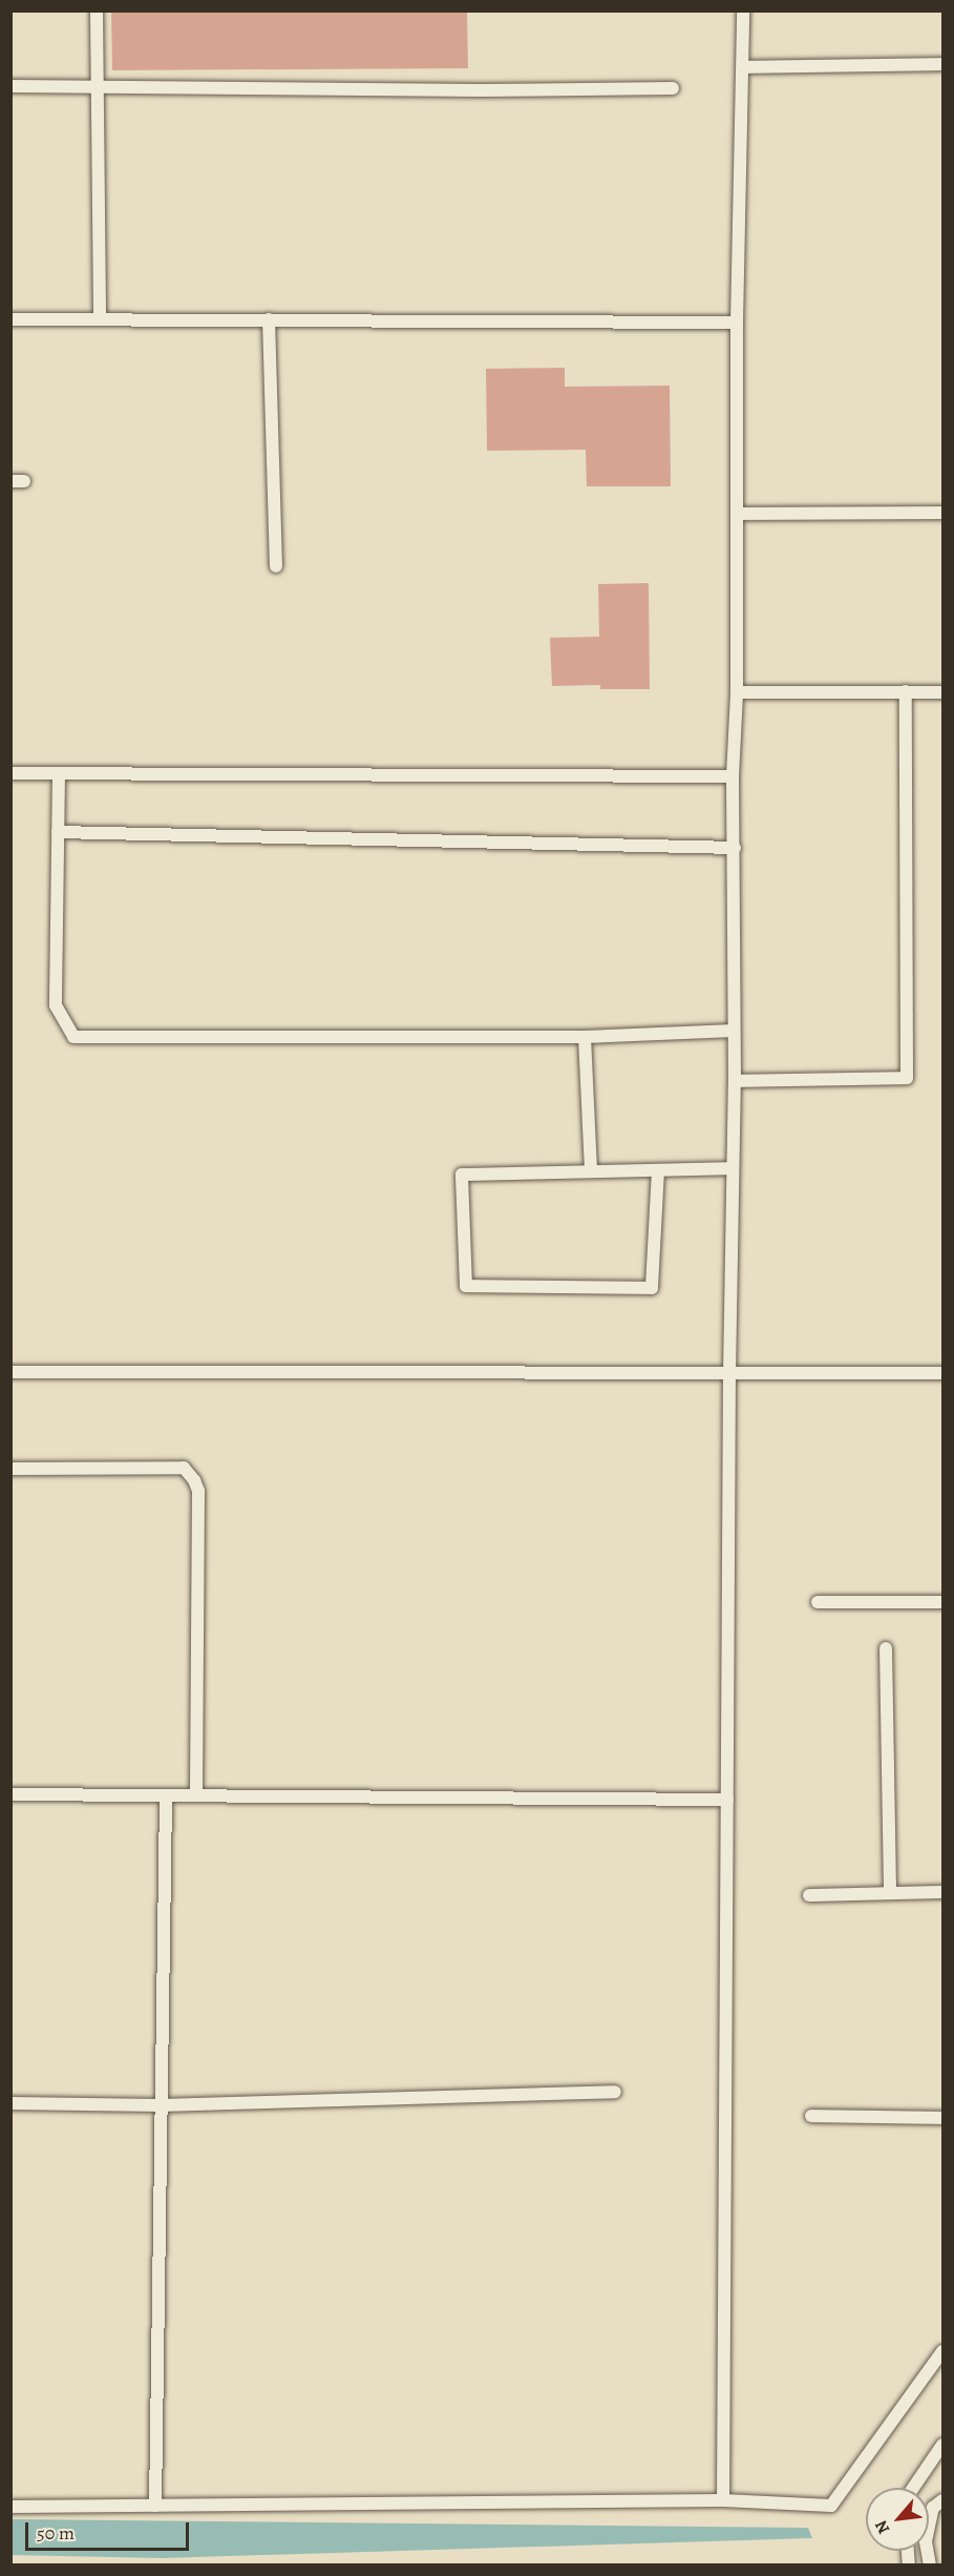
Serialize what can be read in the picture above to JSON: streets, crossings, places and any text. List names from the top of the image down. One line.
{"scale_bar":"50 m","north":"bottom left"}
